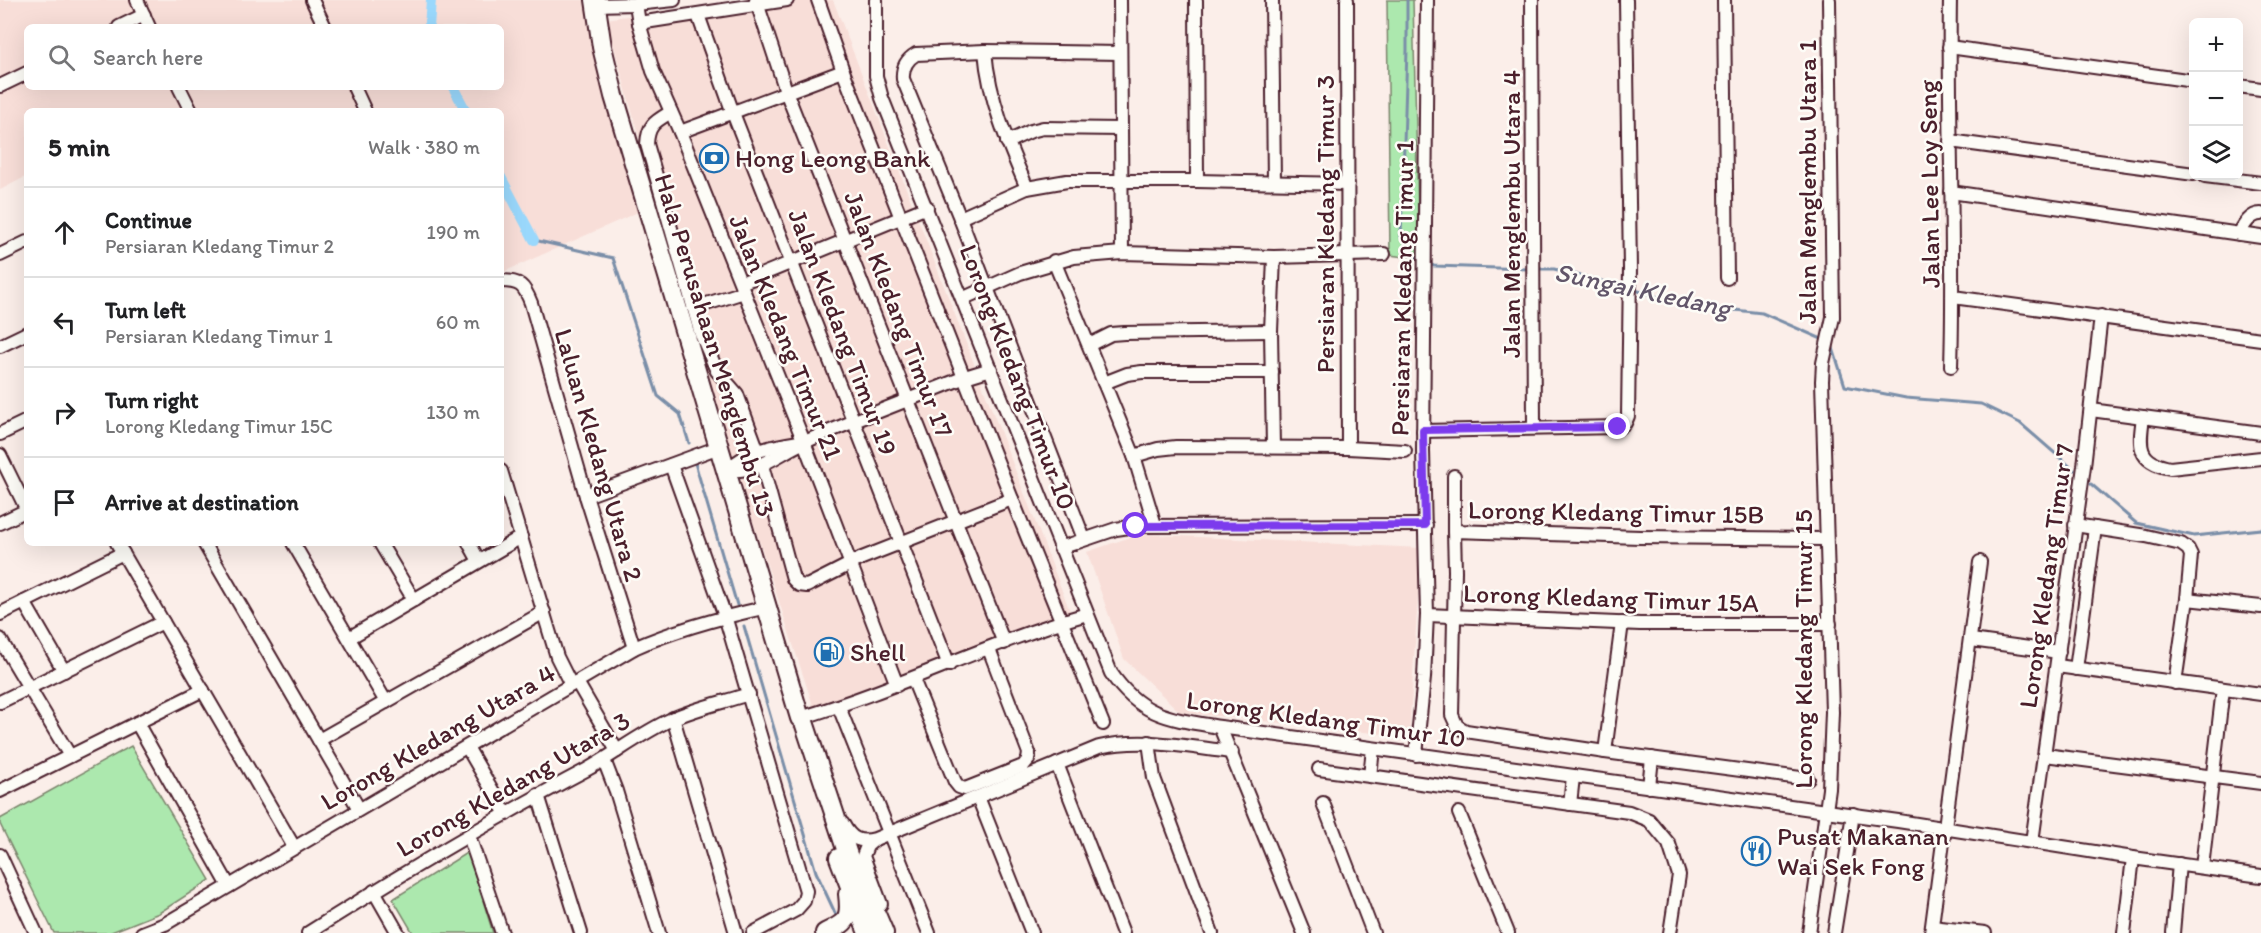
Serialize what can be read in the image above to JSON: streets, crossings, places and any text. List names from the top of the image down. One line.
{"streets":{"street":["Jalan Menglembu Utara 1","Jalan Lee Loy Seng","Jalan Menglembu Utara 4","Persiaran Kledang Timur 3","Persiaran Kledang Timur 1","Jalan Kledang Timur 17","Jalan Kledang Timur 19","Jalan Kledang Timur 21","Hala Perusahaan Menglembu 13","Lorong Kledang Timur 10","Laluan Kledang Utara 2","Lorong Kledang Timur 15B","Lorong Kledang Timur 7","Lorong Kledang Timur 15A","Lorong Kledang Timur 15","Lorong Kledang Utara 4","Lorong Kledang Utara 3"]},"crossings":[["Jalan Menglembu Utara 1","Lorong Kledang Timur 15"],["Persiaran Kledang Timur 1","Lorong Kledang Timur 10"],["Persiaran Kledang Timur 1","Lorong Kledang Timur 15A"],["Hala Perusahaan Menglembu 13","Lorong Kledang Utara 4"],["Lorong Kledang Timur 10","Lorong Kledang Timur 7"],["Lorong Kledang Timur 10","Lorong Kledang Timur 15"],["Laluan Kledang Utara 2","Lorong Kledang Utara 4"],["Lorong Kledang Timur 15B","Lorong Kledang Timur 15A"],["Lorong Kledang Timur 15B","Lorong Kledang Timur 15"],["Lorong Kledang Timur 15A","Lorong Kledang Timur 15"]],"water":["Sungai Kledang"],"places":{"bank":["Hong Leong Bank"],"fuel station":["Shell"],"restaurant":["Pusat Makanan Wai Sek Fong"]},"page":{"map_buttons":["+","−"],"search":"Search here","heading":["5 min","Walk · 380 m"],"list":[["Continue","Persiaran Kledang Timur 2","190 m"],["Turn left","Persiaran Kledang Timur 1","60 m"],["Turn right","Lorong Kledang Timur 15C","130 m"],"Arrive at destination"]}}
